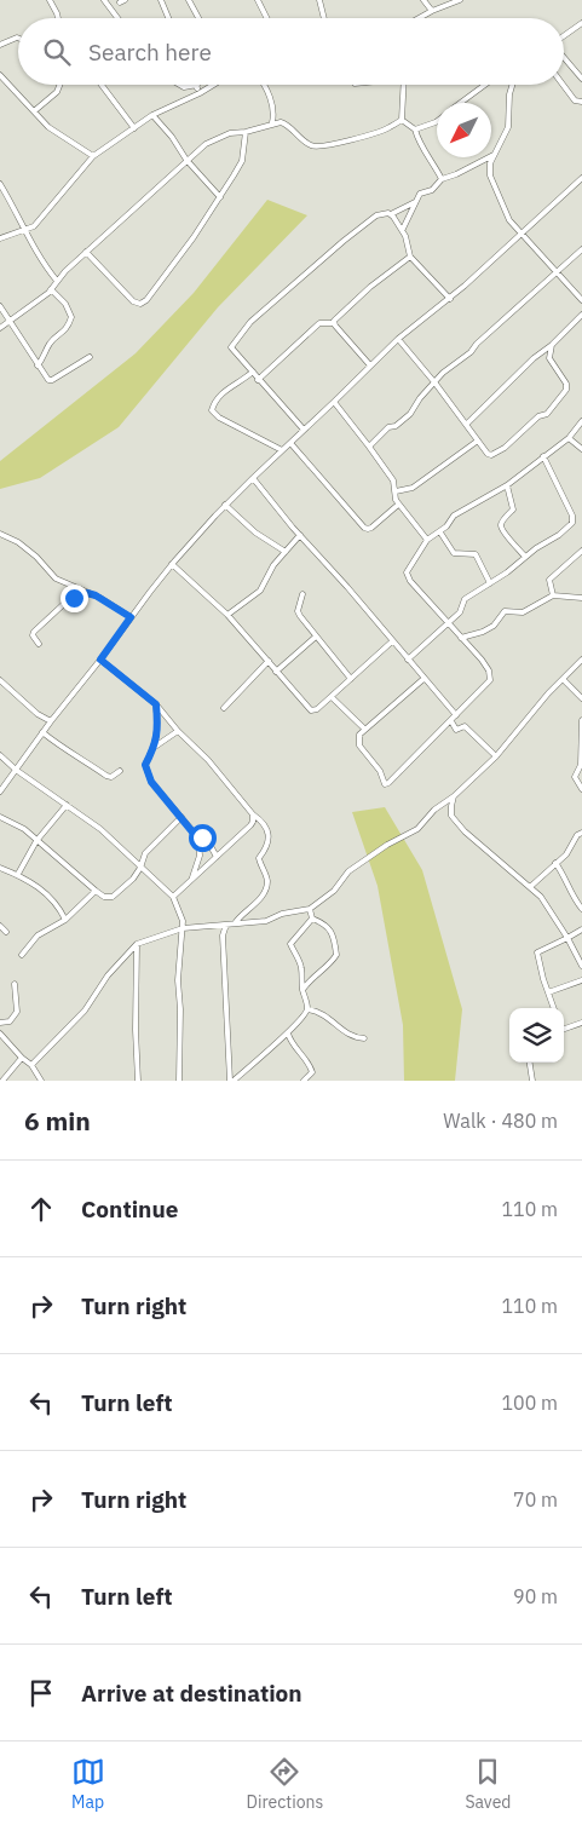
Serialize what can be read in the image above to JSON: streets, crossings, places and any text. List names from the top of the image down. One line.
{"north":"bottom left","page":{"search":"Search here","heading":["6 min","Walk · 480 m"],"list":[["Continue","110 m"],["Turn right","110 m"],["Turn left","100 m"],["Turn right","70 m"],["Turn left","90 m"],"Arrive at destination"],"nav":["Map","Directions","Saved"]}}
